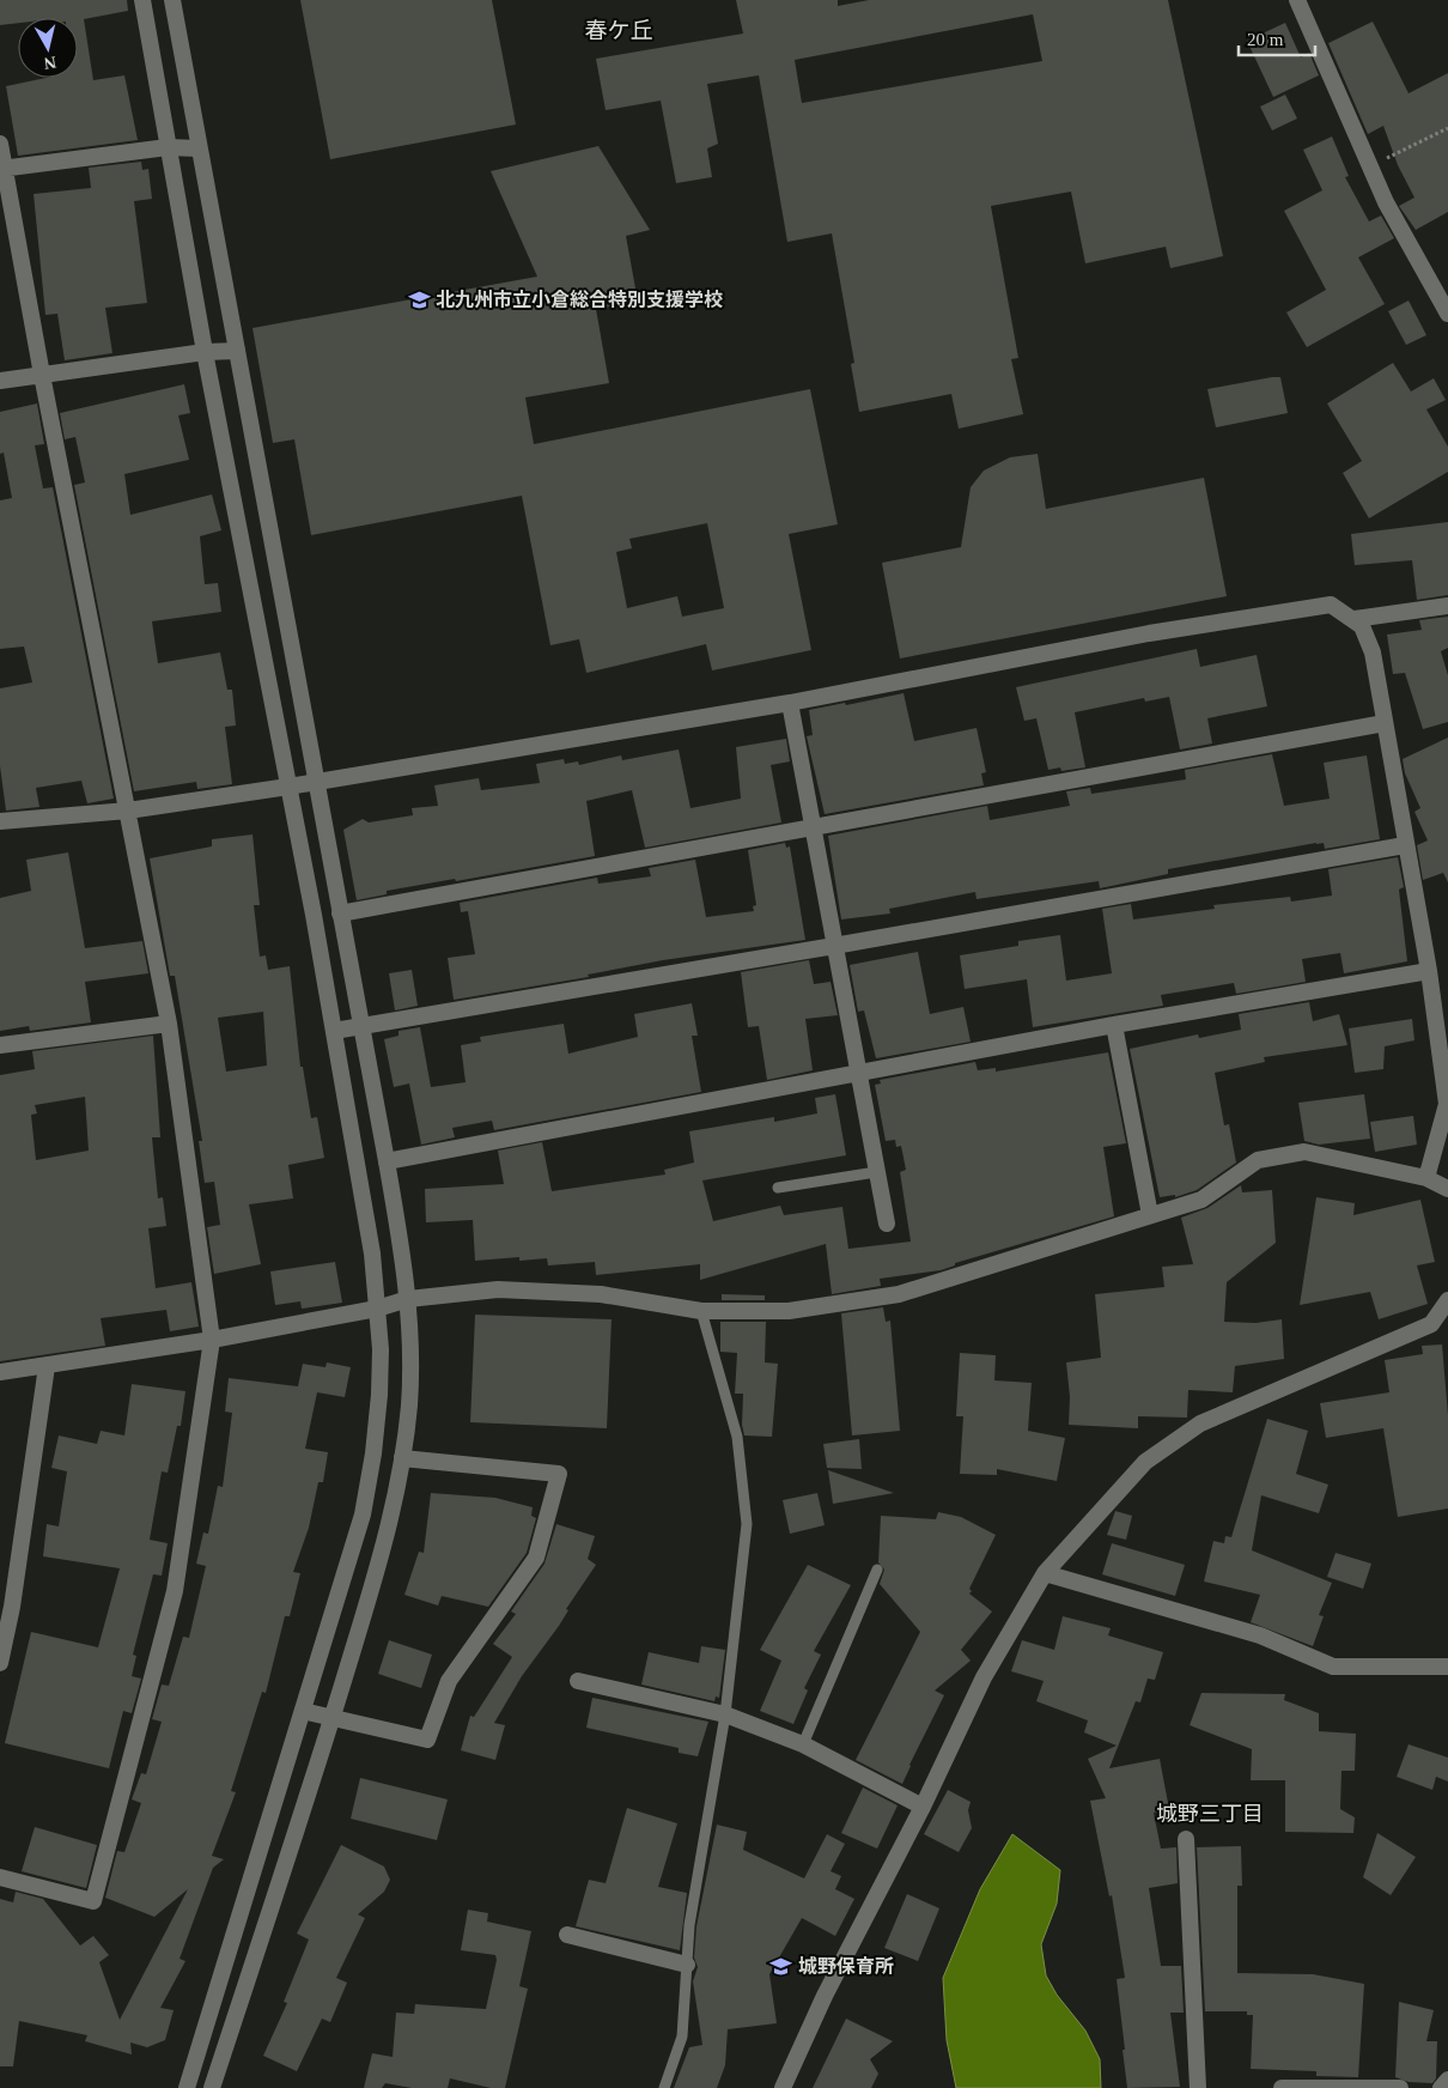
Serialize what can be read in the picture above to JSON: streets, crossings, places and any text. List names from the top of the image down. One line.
{"districts":["春ケ丘","城野三丁目"],"places":{"school or university":["北九州市立小倉総合特別支援学校","城野保育所"]},"scale_bar":"20 m","north":"bottom"}
